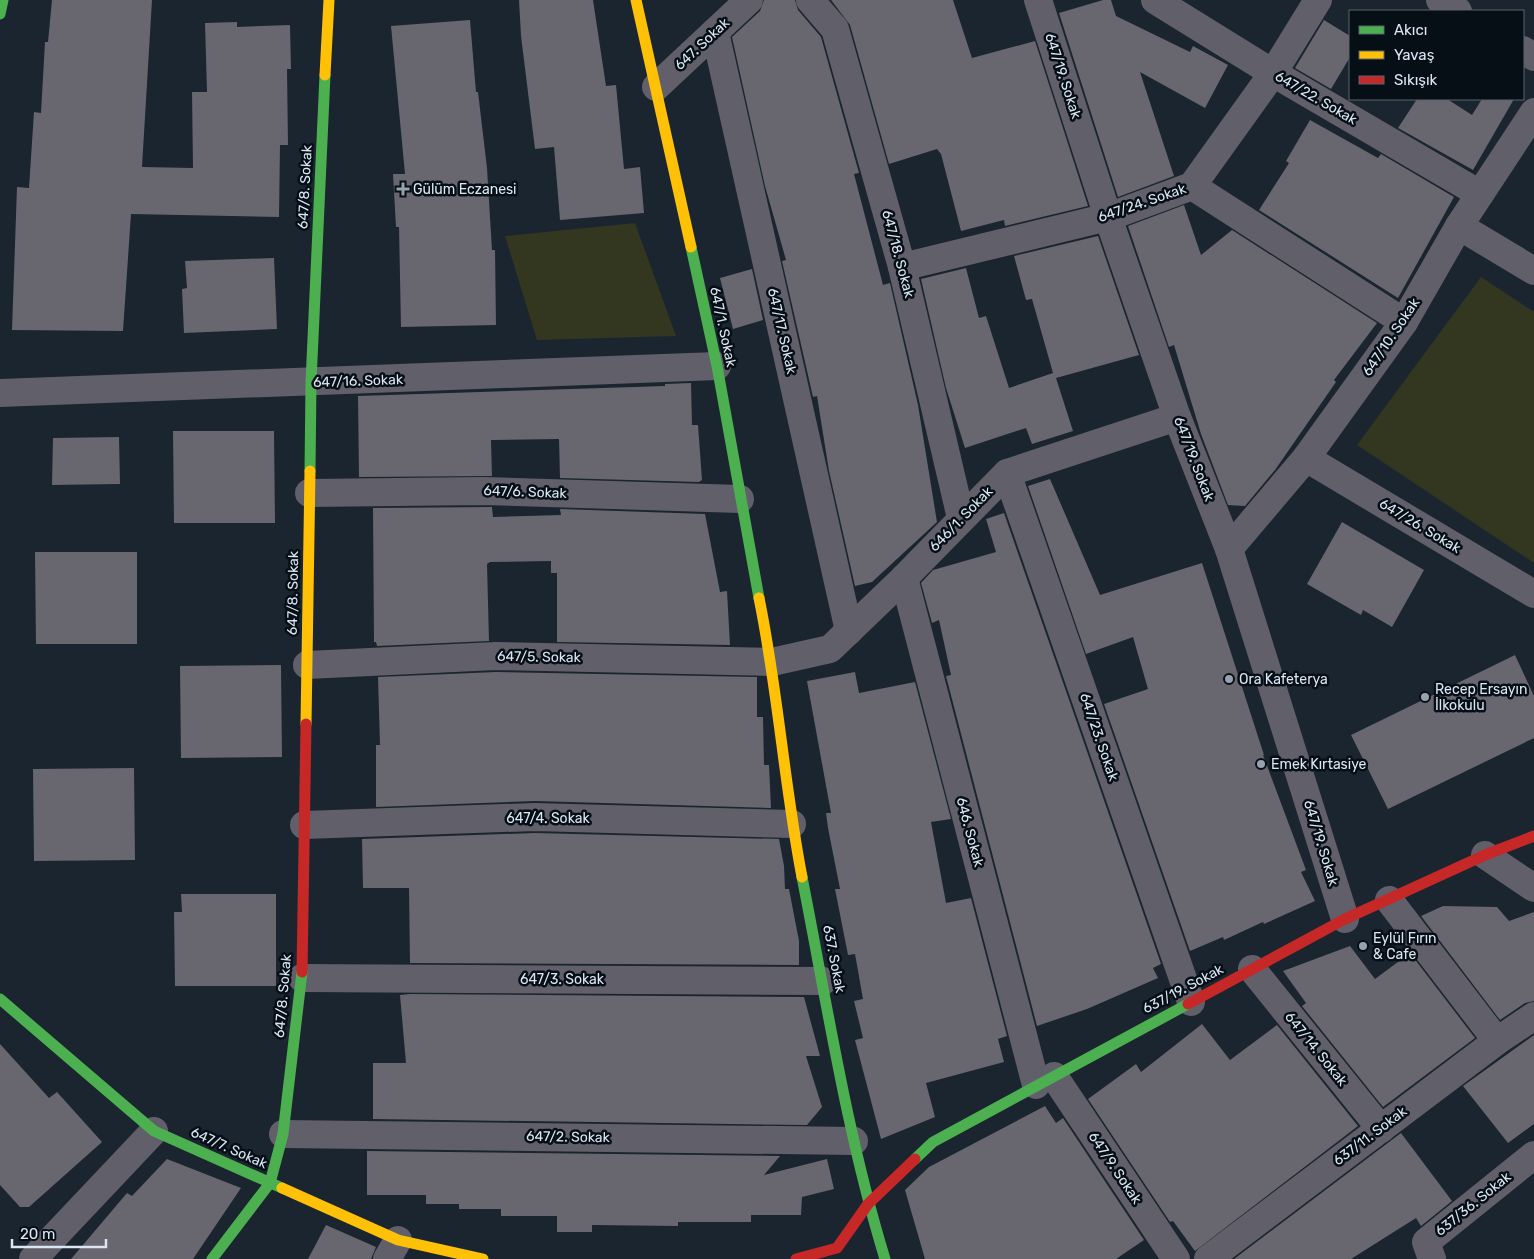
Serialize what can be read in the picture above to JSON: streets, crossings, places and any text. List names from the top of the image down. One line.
{"streets":{"street":["647. Sokak","647/19. Sokak","647/22. Sokak","647/8. Sokak","647/24. Sokak","647/18. Sokak","647/1. Sokak","647/17. Sokak","647/10. Sokak","647/16. Sokak","647/6. Sokak","646/1. Sokak","647/26. Sokak","647/5. Sokak","647/23. Sokak","647/4. Sokak","646. Sokak","637. Sokak","647/3. Sokak","637/19. Sokak","647/14. Sokak","637/11. Sokak","647/2. Sokak","647/7. Sokak","647/9. Sokak","637/36. Sokak"]},"crossings":[["647. Sokak","647/1. Sokak"],["647. Sokak","647/17. Sokak"],["647/19. Sokak","647/24. Sokak"],["647/19. Sokak","647/10. Sokak"],["647/19. Sokak","646/1. Sokak"],["647/19. Sokak","637/19. Sokak"],["647/22. Sokak","647/24. Sokak"],["647/22. Sokak","647/10. Sokak"],["647/8. Sokak","647/16. Sokak"],["647/8. Sokak","647/6. Sokak"],["647/8. Sokak","647/5. Sokak"],["647/8. Sokak","647/4. Sokak"],["647/8. Sokak","647/3. Sokak"],["647/8. Sokak","647/2. Sokak"],["647/8. Sokak","647/7. Sokak"],["647/24. Sokak","647/18. Sokak"],["647/18. Sokak","646/1. Sokak"],["647/1. Sokak","647/16. Sokak"],["647/1. Sokak","647/6. Sokak"],["647/1. Sokak","646/1. Sokak"],["647/1. Sokak","647/5. Sokak"],["647/1. Sokak","637. Sokak"],["647/17. Sokak","646/1. Sokak"],["647/10. Sokak","647/26. Sokak"],["646/1. Sokak","647/5. Sokak"],["646/1. Sokak","647/23. Sokak"],["646/1. Sokak","646. Sokak"],["646/1. Sokak","637. Sokak"],["647/5. Sokak","637. Sokak"],["647/23. Sokak","637/19. Sokak"],["647/4. Sokak","637. Sokak"],["646. Sokak","637/19. Sokak"],["646. Sokak","647/9. Sokak"],["637. Sokak","647/3. Sokak"],["637. Sokak","637/19. Sokak"],["637. Sokak","647/2. Sokak"],["637/19. Sokak","647/14. Sokak"],["637/19. Sokak","647/9. Sokak"],["647/14. Sokak","637/11. Sokak"]],"places":{"health":["Gülüm Eczanesi"],"other":["Ora Kafeterya","Recep Ersayın İlkokulu","Emek Kırtasiye","Eylül Fırın & Cafe"]},"legend":["Akıcı","Yavaş","Sıkışık"],"scale_bar":"20 m"}
